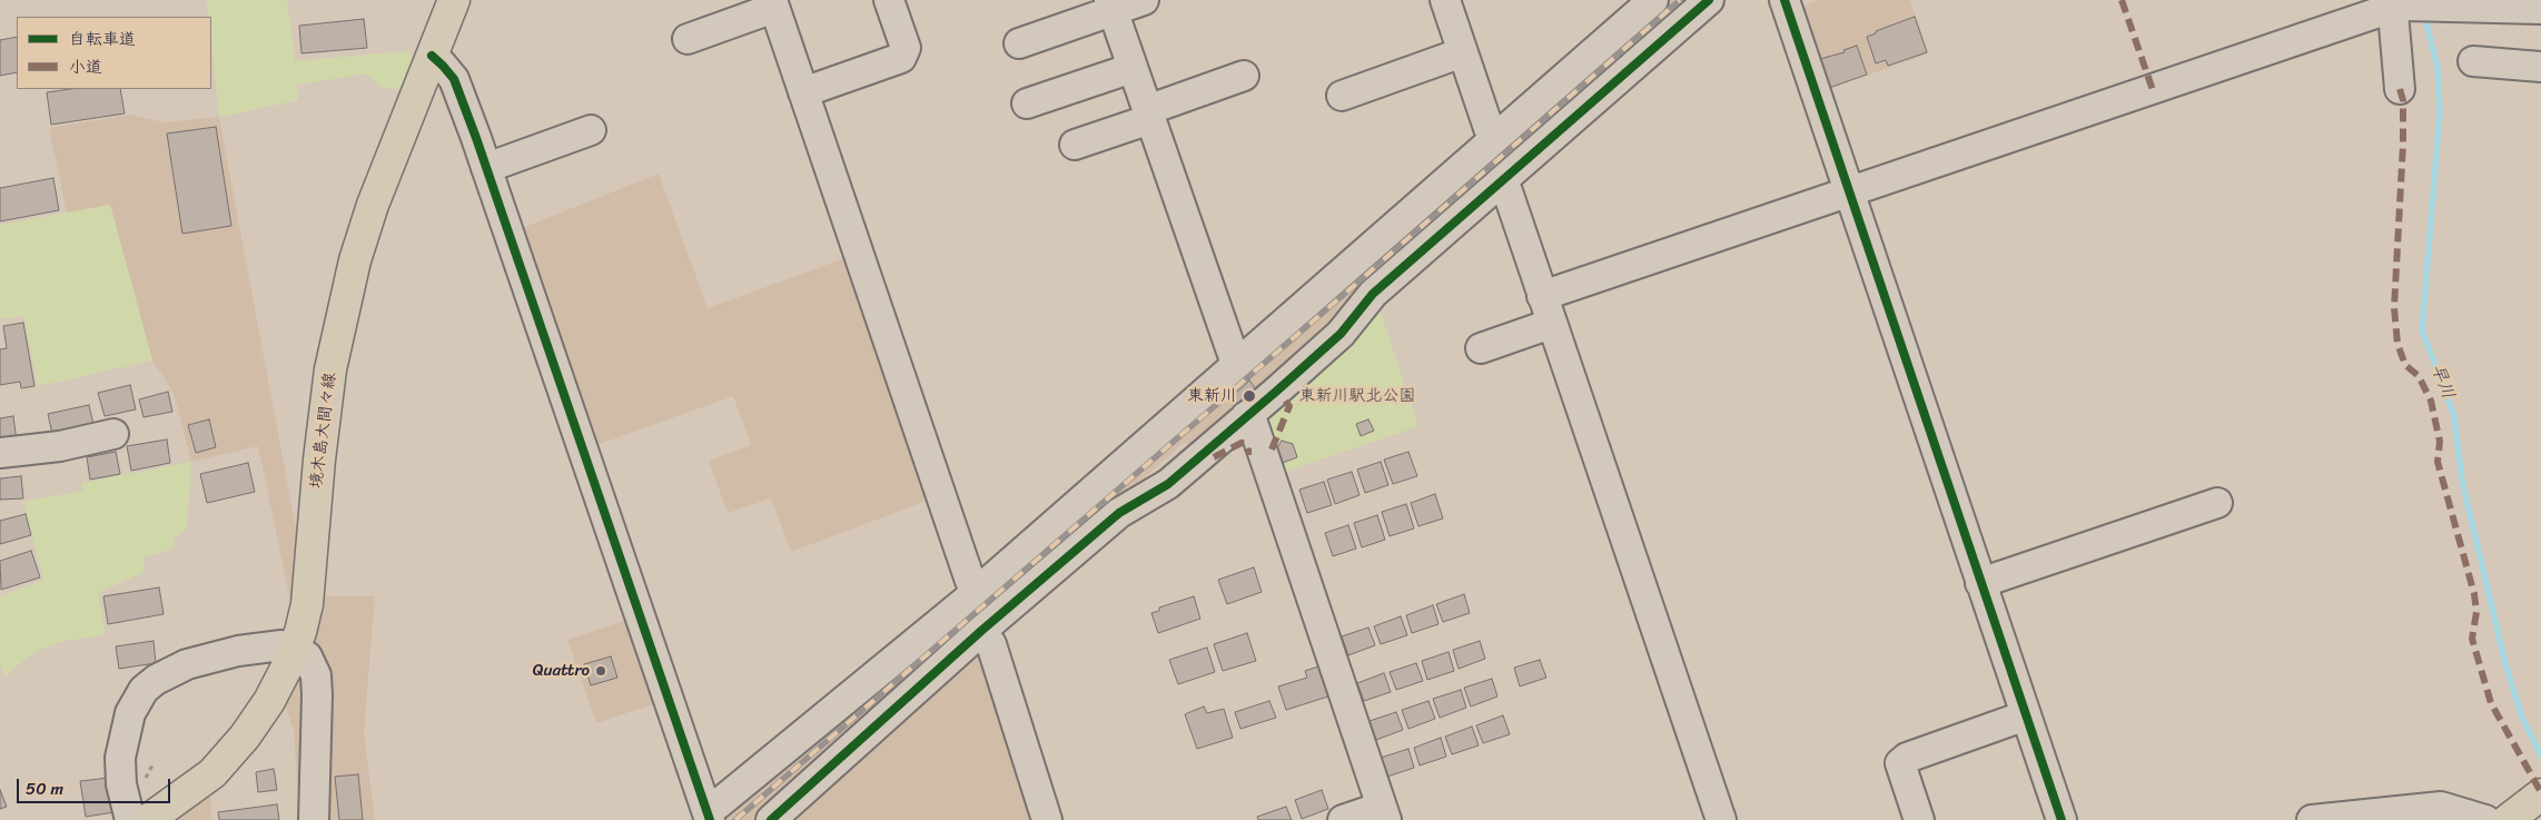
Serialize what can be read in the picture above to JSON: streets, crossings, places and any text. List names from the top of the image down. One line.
{"streets":{"main road":["境木島大間々線"]},"water":["早川"],"parks":["東新川駅北公園"],"places":["東新川","Quattro"],"legend":["自転車道","小道"],"scale_bar":"50 m"}
